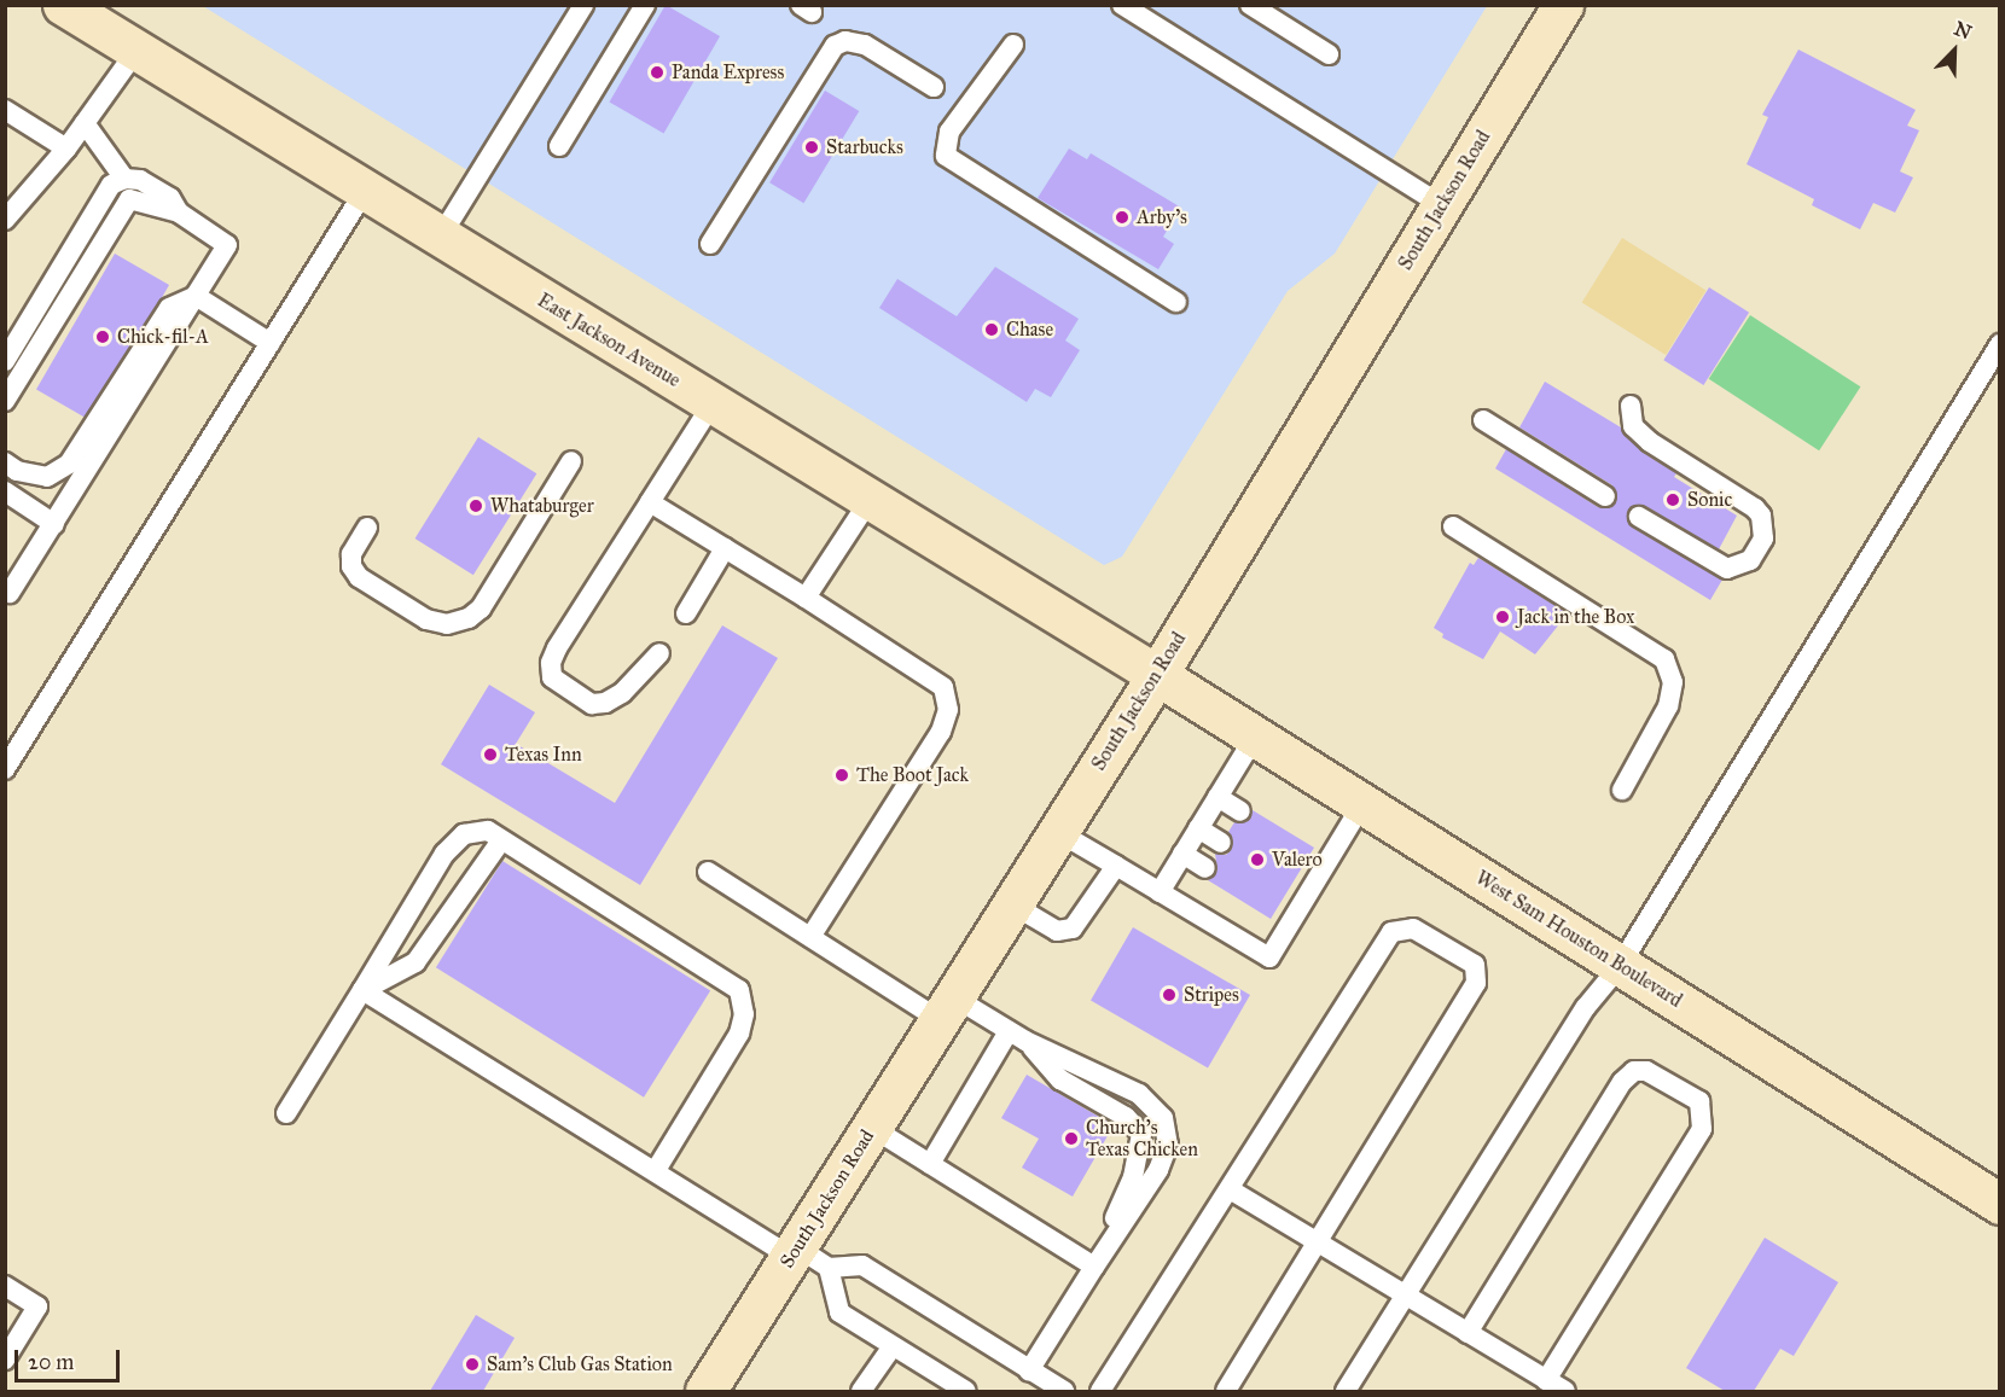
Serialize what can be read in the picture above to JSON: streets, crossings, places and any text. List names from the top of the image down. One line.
{"streets":{"street":["South Jackson Road","East Jackson Avenue","West Sam Houston Boulevard"]},"crossings":[["South Jackson Road","East Jackson Avenue"],["South Jackson Road","West Sam Houston Boulevard"],["East Jackson Avenue","West Sam Houston Boulevard"]],"places":["Panda Express","Starbucks","Arby's","Chase","Chick-fil-A","Sonic","Whataburger","Jack in the Box","Texas Inn","The Boot Jack","Valero","Stripes","Church's Texas Chicken","Sam's Club Gas Station"],"scale_bar":"20 m","north":"top right"}
